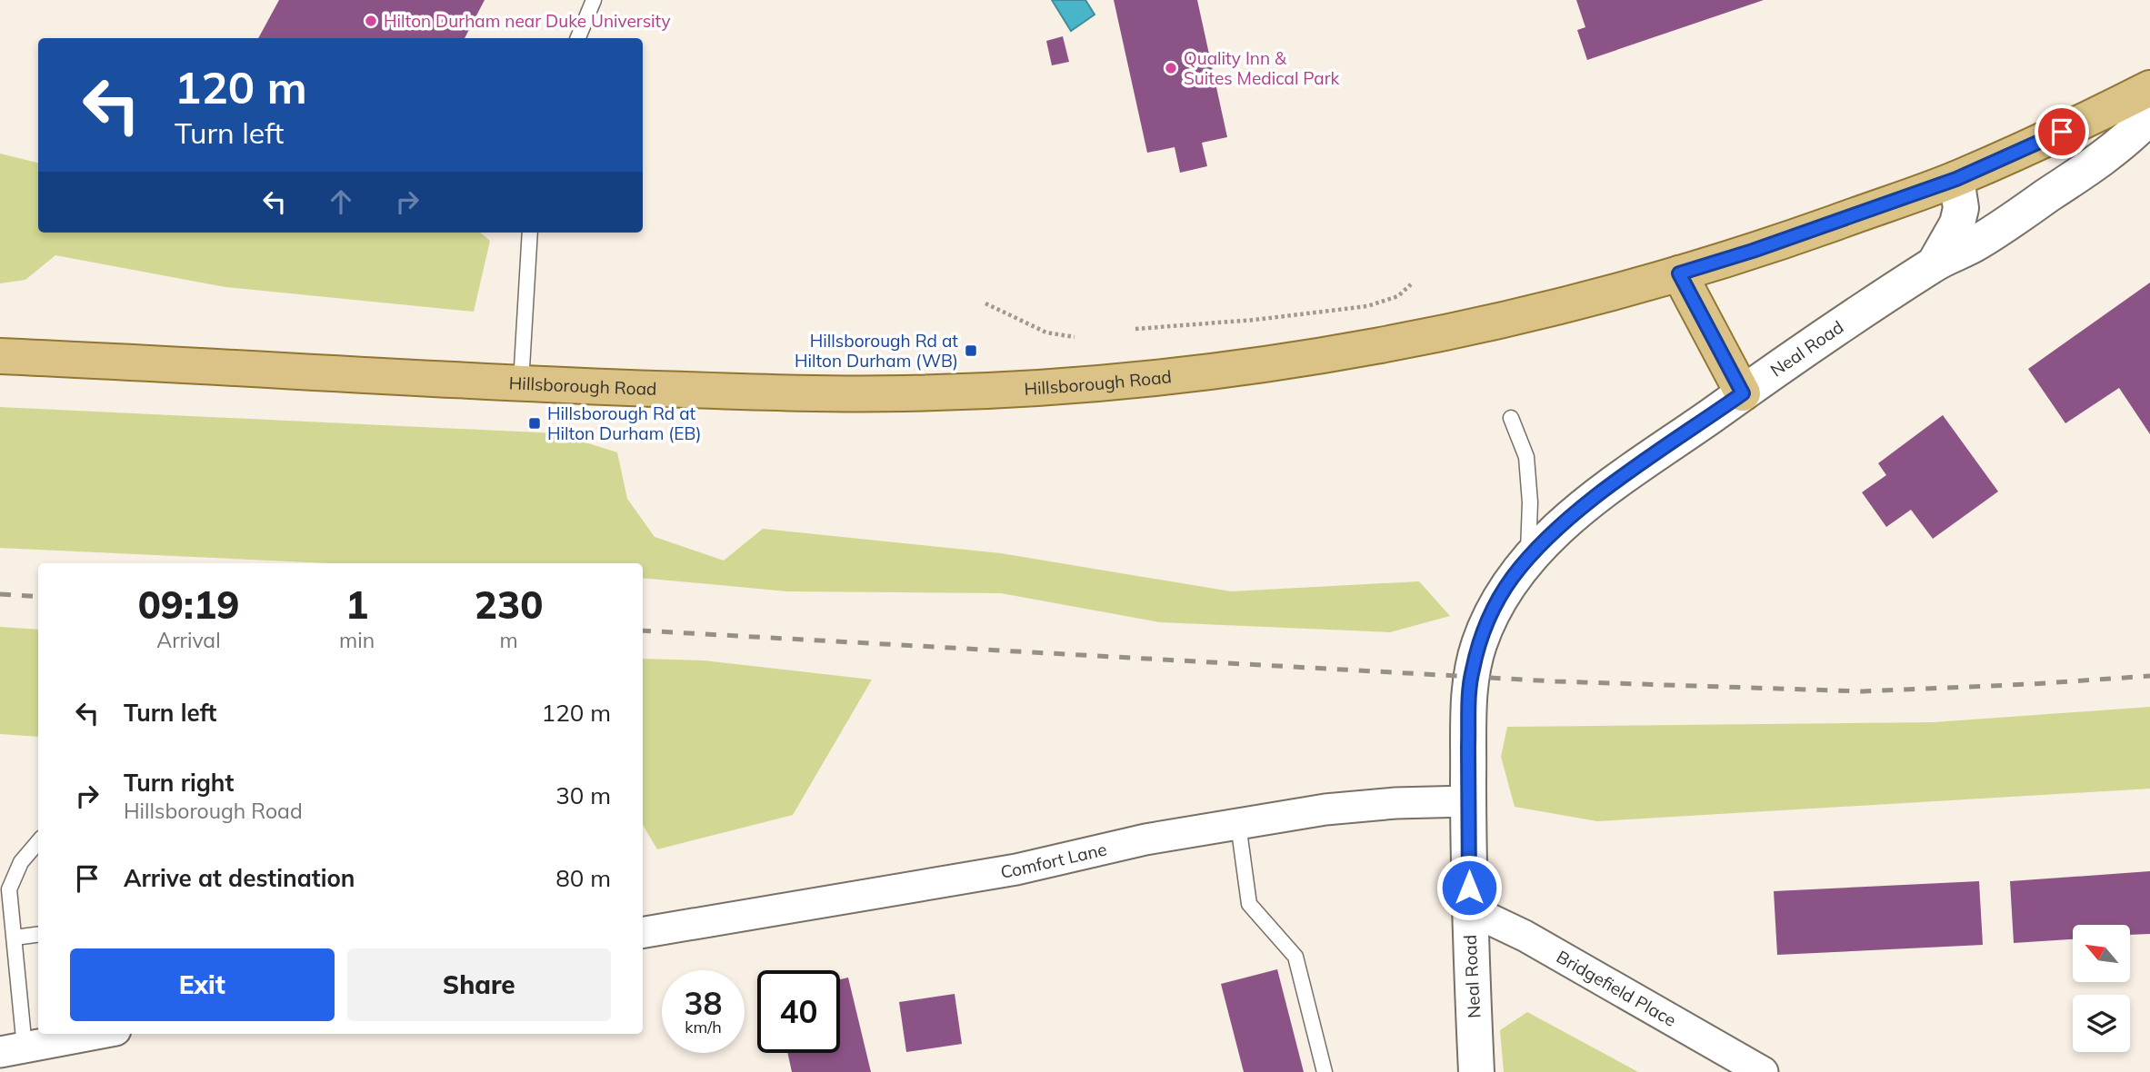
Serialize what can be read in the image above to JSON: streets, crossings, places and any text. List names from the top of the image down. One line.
{"streets":{"main road":["Hillsborough Road"],"street":["Neal Road","Comfort Lane","Bridgefield Place"]},"crossings":[["Neal Road","Hillsborough Road"],["Neal Road","Comfort Lane"],["Neal Road","Bridgefield Place"]],"places":{"other":["Hilton Durham near Duke University","Quality Inn & Suites Medical Park"],"transit":["Hillsborough Rd at Hilton Durham (WB)","Hillsborough Rd at Hilton Durham (EB)"]},"north":"top left","page":{"turn":["120 m","Turn left"],"eta":["09:19","Arrival","1","min","230","m"],"list":[{"name":"Turn left","value":"120 m"},{"name":"Turn right","note":"Hillsborough Road","value":"30 m"},{"name":"Arrive at destination","value":"80 m"}],"buttons":["Exit","Share"],"speed":"38 km/h","limit":"40"}}
